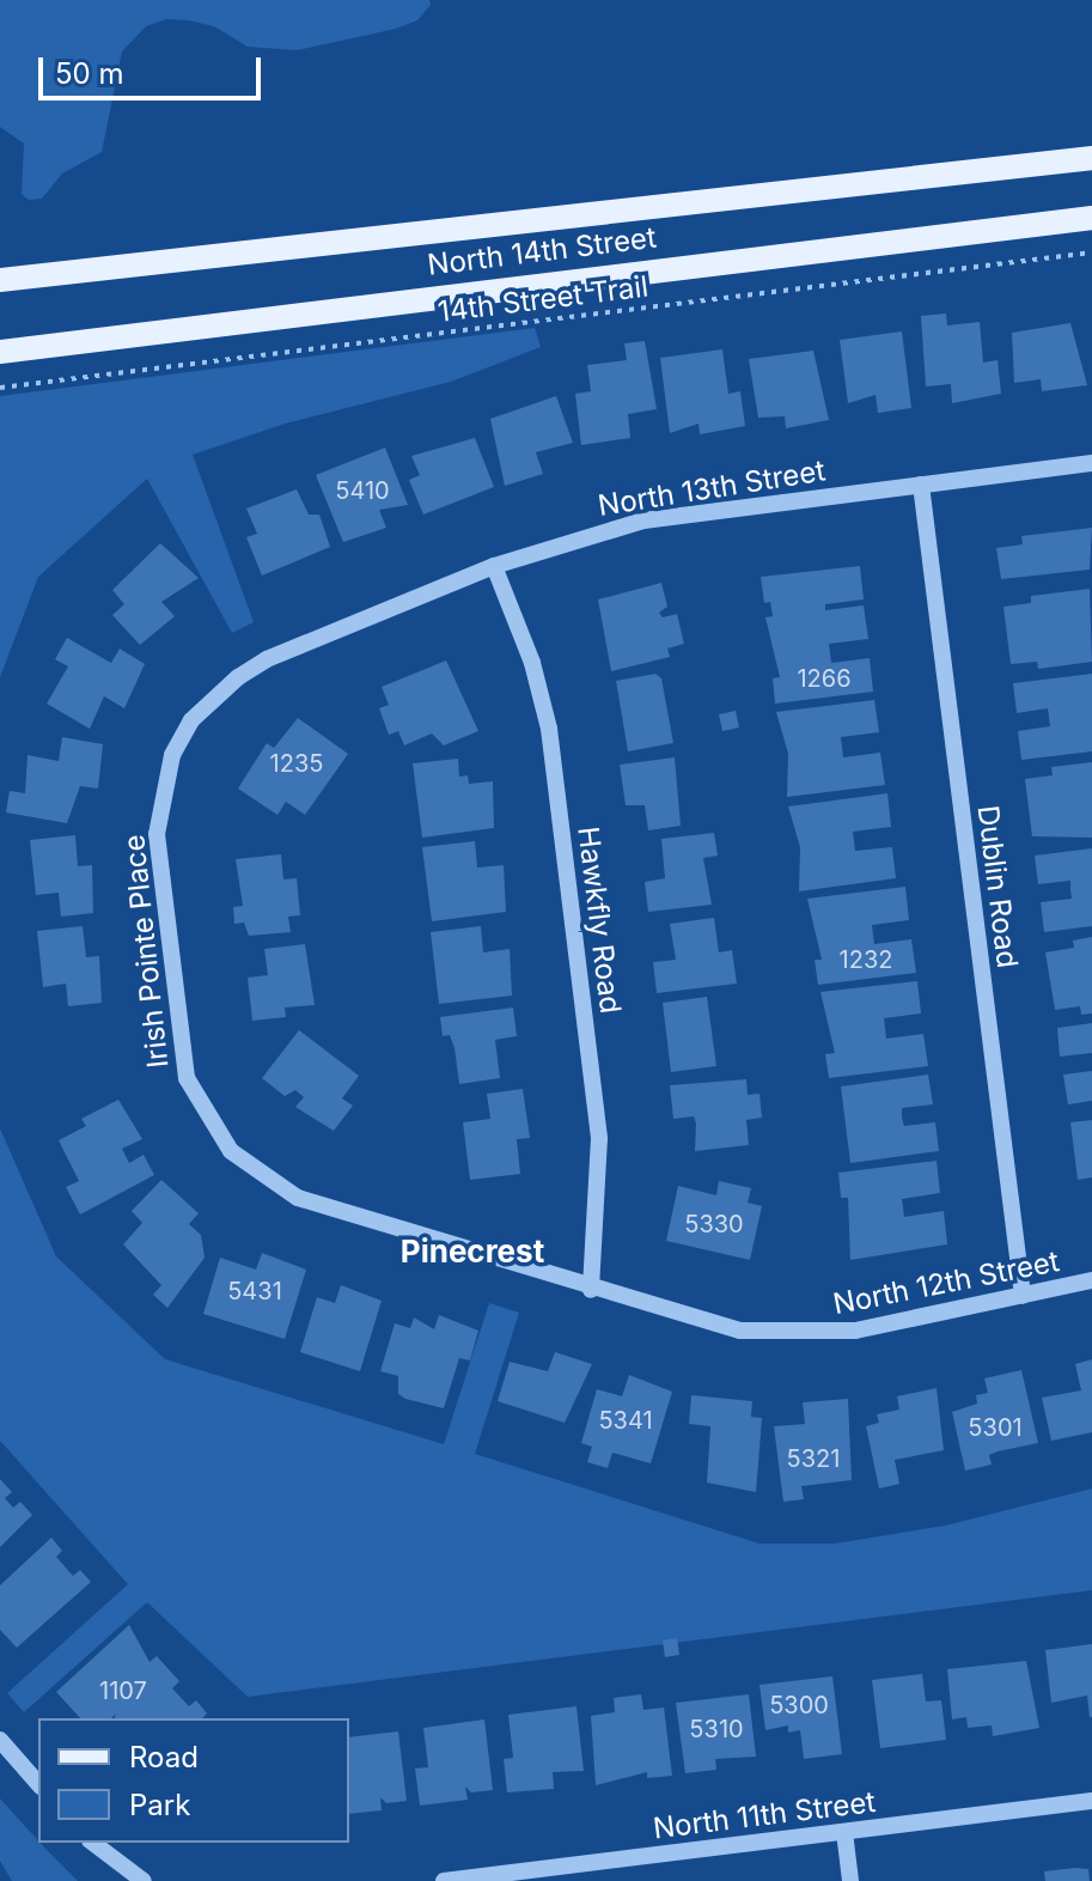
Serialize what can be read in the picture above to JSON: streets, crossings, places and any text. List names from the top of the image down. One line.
{"streets":{"main road":["North 14th Street"],"street":["North 13th Street","Dublin Road","Hawkfly Road","Irish Pointe Place","North 12th Street","North 11th Street"],"path":["14th Street Trail"]},"crossings":[["North 13th Street","Dublin Road"],["North 13th Street","Hawkfly Road"],["North 13th Street","Irish Pointe Place"],["Dublin Road","North 12th Street"],["Hawkfly Road","North 12th Street"],["Irish Pointe Place","North 12th Street"]],"districts":["Pinecrest"],"house_numbers":["5410","1266","1235","1232","5330","5431","5341","5301","5321","1107","5300","5310"],"legend":["Road","Park"],"scale_bar":"50 m"}
